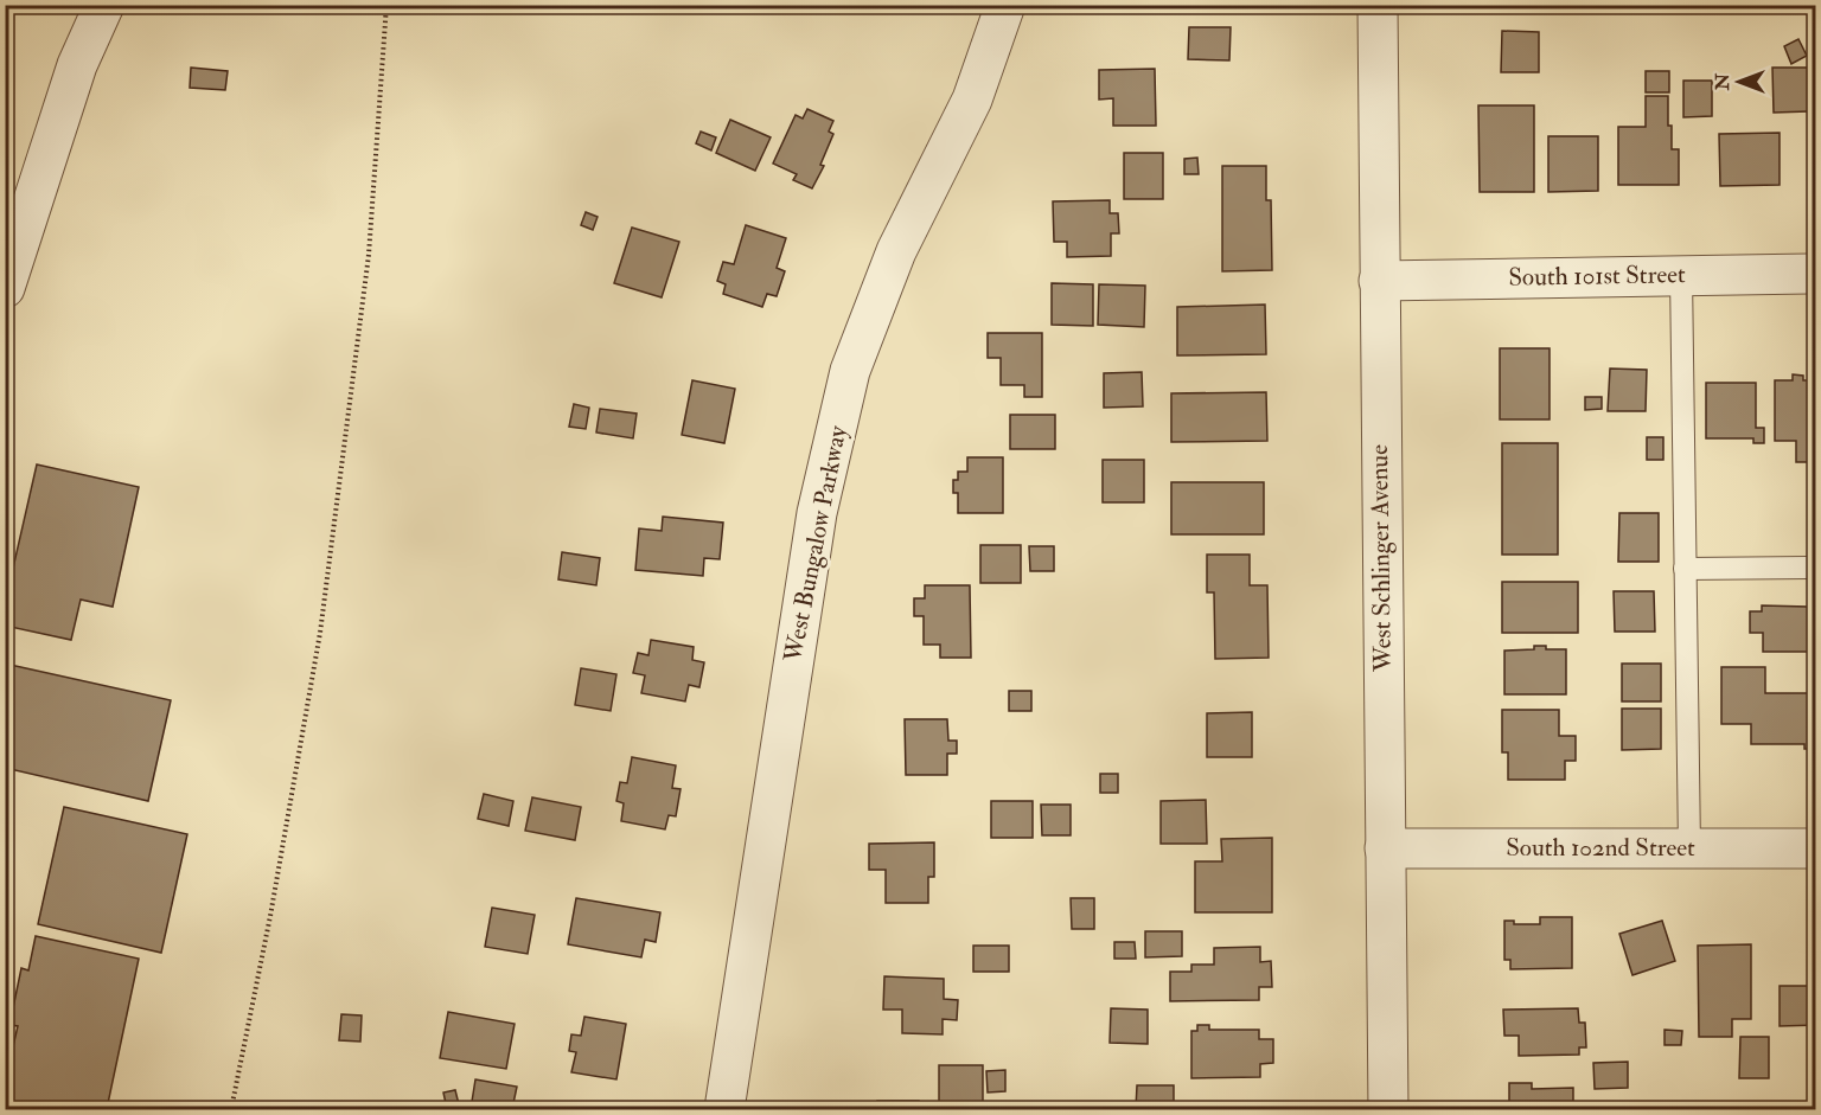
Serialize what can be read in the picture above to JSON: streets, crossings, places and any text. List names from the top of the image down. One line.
{"streets":{"street":["South 101st Street","West Bungalow Parkway","West Schlinger Avenue","South 102nd Street"]},"crossings":[["South 101st Street","West Schlinger Avenue"],["West Schlinger Avenue","South 102nd Street"]],"north":"left"}
